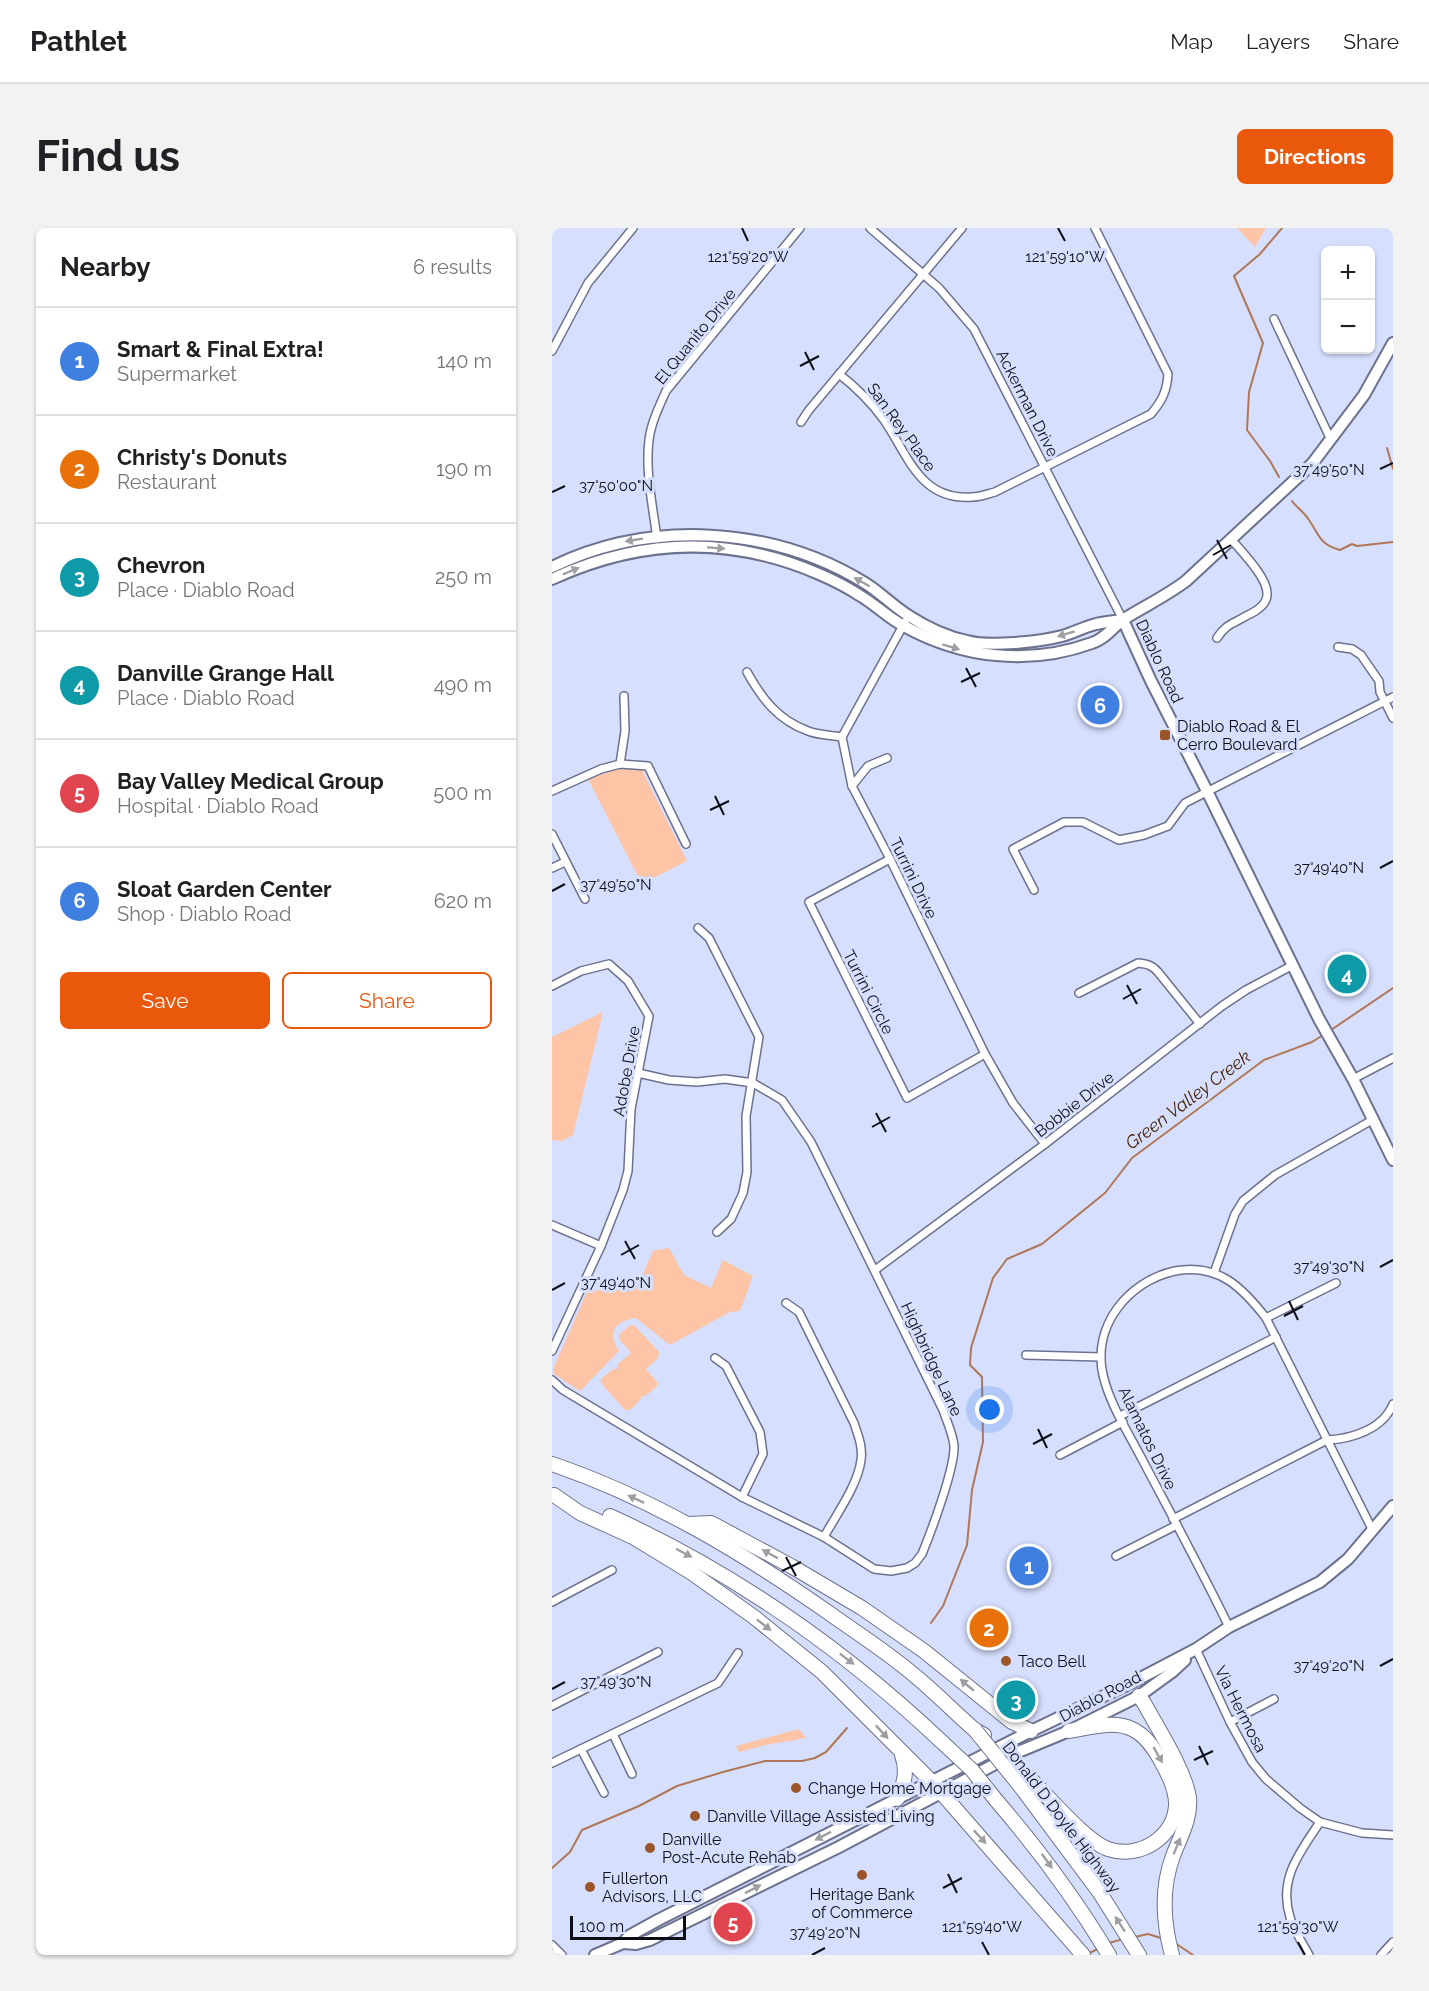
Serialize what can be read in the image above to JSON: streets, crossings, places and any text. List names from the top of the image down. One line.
{"streets":{"highway":["Donald D Doyle Highway"],"street":["El Quanito Drive","Ackerman Drive","San Rey Place","Diablo Road","Turrini Drive","Turrini Circle","Adobe Drive","Bobbie Drive","Highbridge Lane","Alamatos Drive","Via Hermosa"]},"crossings":[["Ackerman Drive","San Rey Place"],["Ackerman Drive","Diablo Road"],["Diablo Road","Bobbie Drive"],["Diablo Road","Alamatos Drive"],["Diablo Road","Via Hermosa"],["Turrini Drive","Turrini Circle"],["Turrini Drive","Bobbie Drive"],["Adobe Drive","Highbridge Lane"],["Bobbie Drive","Highbridge Lane"]],"water":["Green Valley Creek"],"places":{"transit":["Diablo Road & El Cerro Boulevard"],"other":["Taco Bell","Change Home Mortgage","Danville Village Assisted Living","Danville Post-Acute Rehab","Heritage Bank of Commerce","Fullerton Advisors, LLC"]},"scale_bar":"100 m","page":{"header":"Pathlet","nav":["Map","Layers","Share"],"buttons":["Directions",["Save","Share"]],"title":"Find us","heading":["Nearby","6 results"],"map_buttons":["+","−"],"list":[{"mark":"1","name":"Smart & Final Extra!","note":"Supermarket","value":"140 m"},{"mark":"2","name":"Christy's Donuts","note":"Restaurant","value":"190 m"},{"mark":"3","name":"Chevron","note":"Place · Diablo Road","value":"250 m"},{"mark":"4","name":"Danville Grange Hall","note":"Place · Diablo Road","value":"490 m"},{"mark":"5","name":"Bay Valley Medical Group","note":"Hospital · Diablo Road","value":"500 m"},{"mark":"6","name":"Sloat Garden Center","note":"Shop · Diablo Road","value":"620 m"}],"pins":["6","4","1","2","3","5"],"scale":"100 m"},"coordinates":["121°59'20\"W","121°59'10\"W","37°49'50\"N","37°50'00\"N","37°49'40\"N","37°49'30\"N","37°49'20\"N","121°59'40\"W","121°59'30\"W"]}
